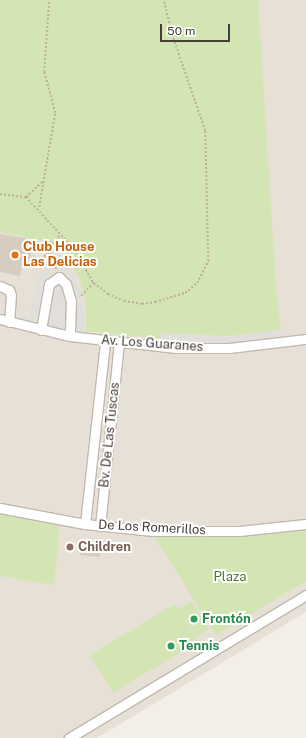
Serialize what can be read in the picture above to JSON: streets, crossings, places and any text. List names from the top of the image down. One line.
{"streets":{"street":["Av. Los Guaranes","Bv. De Las Tuscas","De Los Romerillos"]},"crossings":[["Av. Los Guaranes","Bv. De Las Tuscas"],["Bv. De Las Tuscas","De Los Romerillos"]],"parks":["Plaza"],"places":["Club House Las Delicias","Children","Frontón","Tennis"],"scale_bar":"50 m"}
